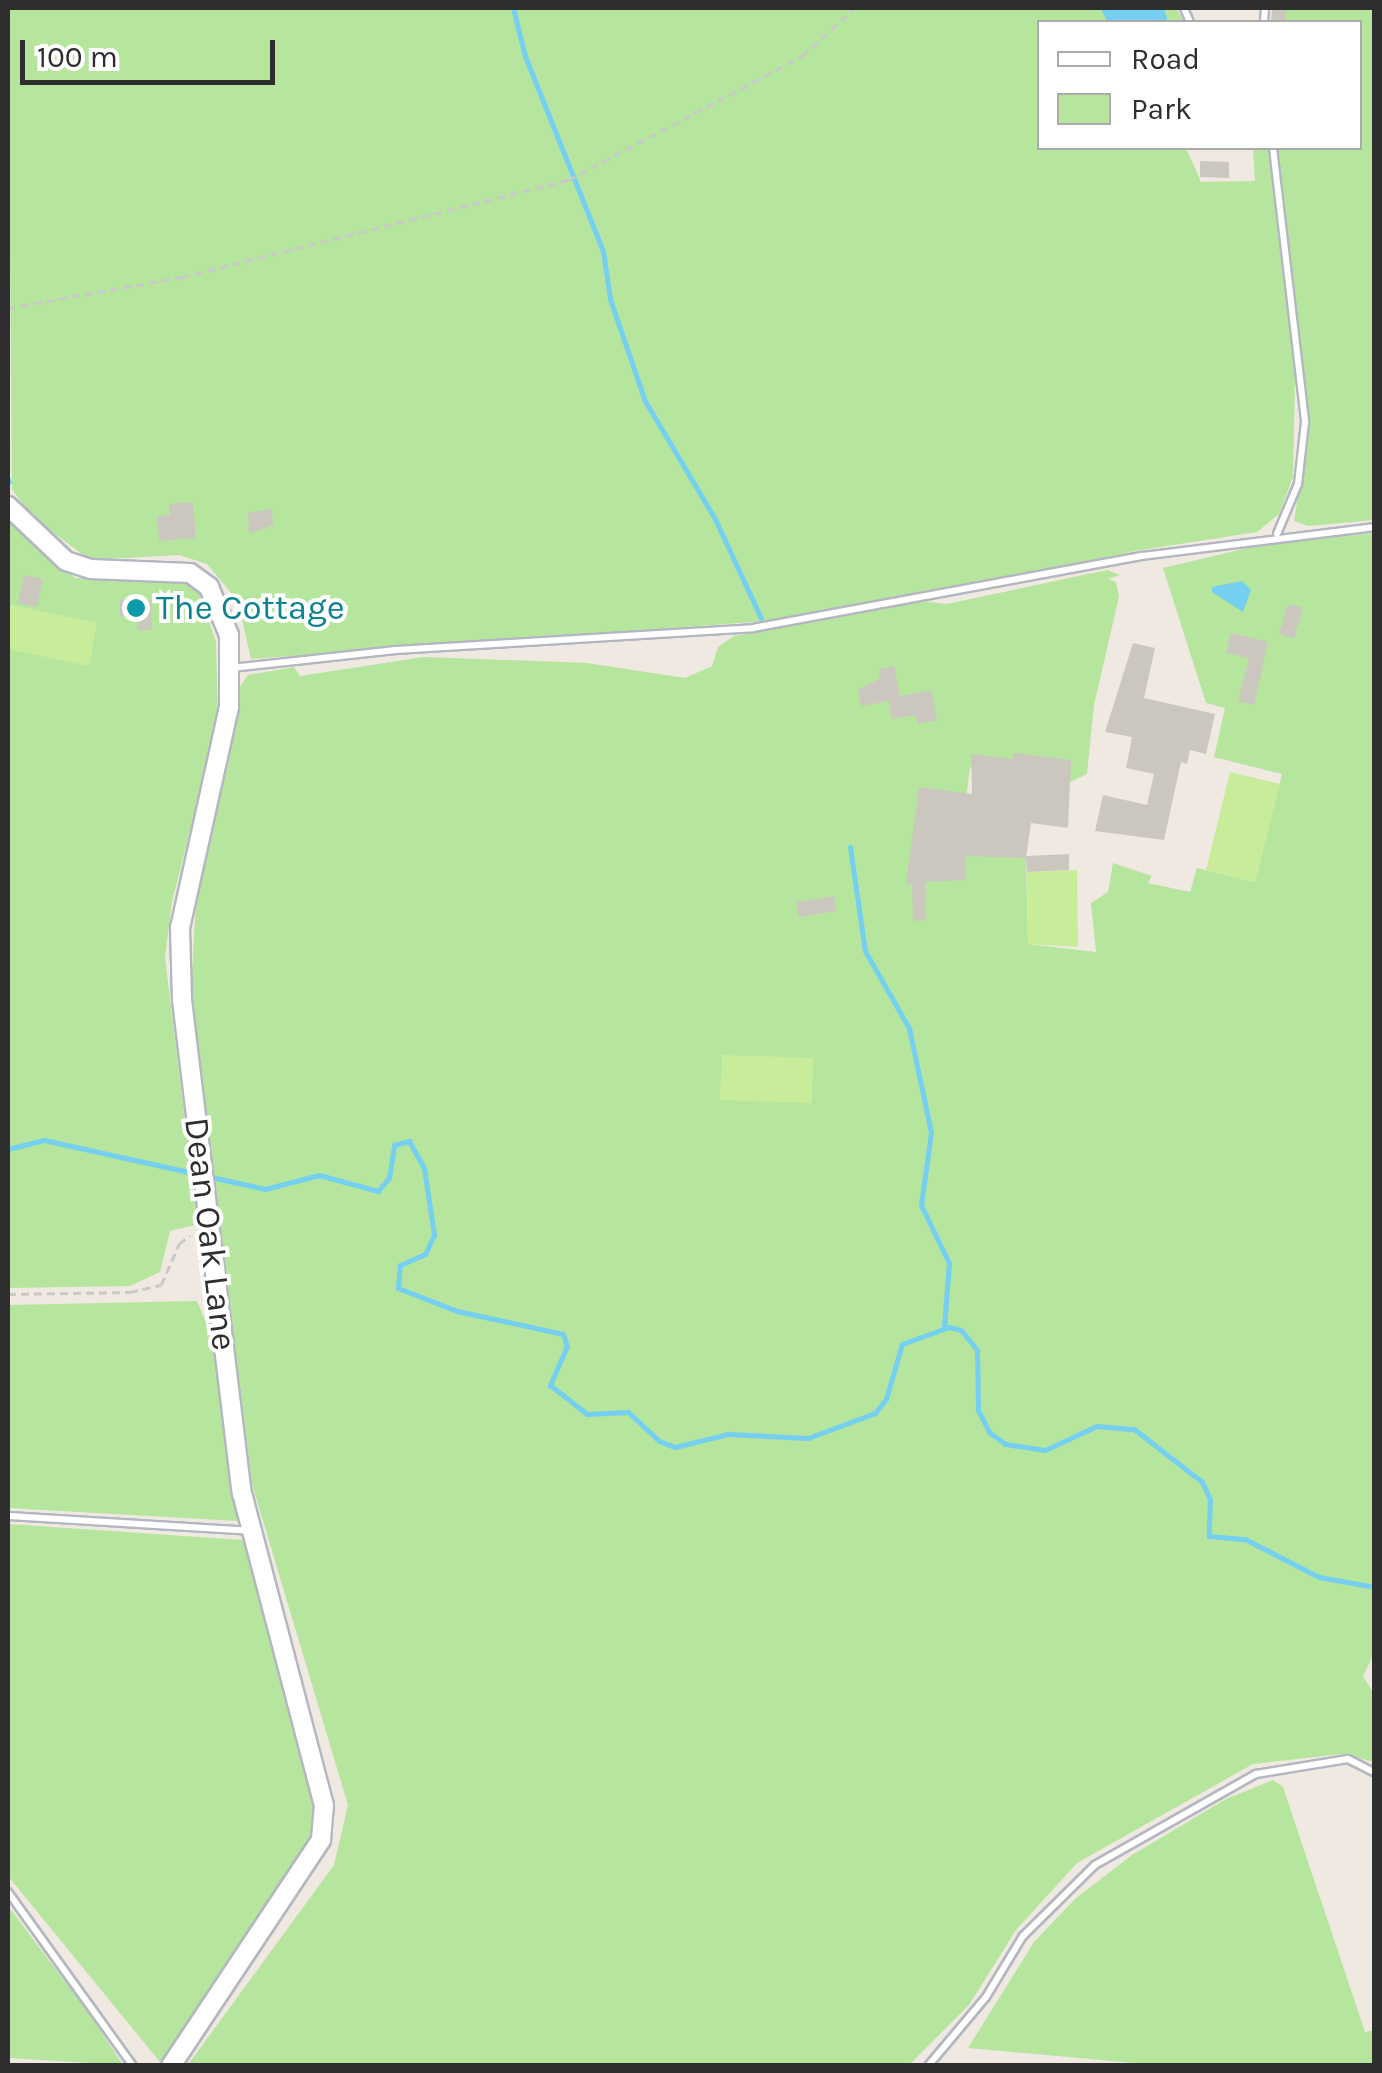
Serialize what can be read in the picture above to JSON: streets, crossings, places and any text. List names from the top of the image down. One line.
{"streets":{"street":["Dean Oak Lane"]},"places":["The Cottage"],"legend":["Road","Park"],"scale_bar":"100 m"}
